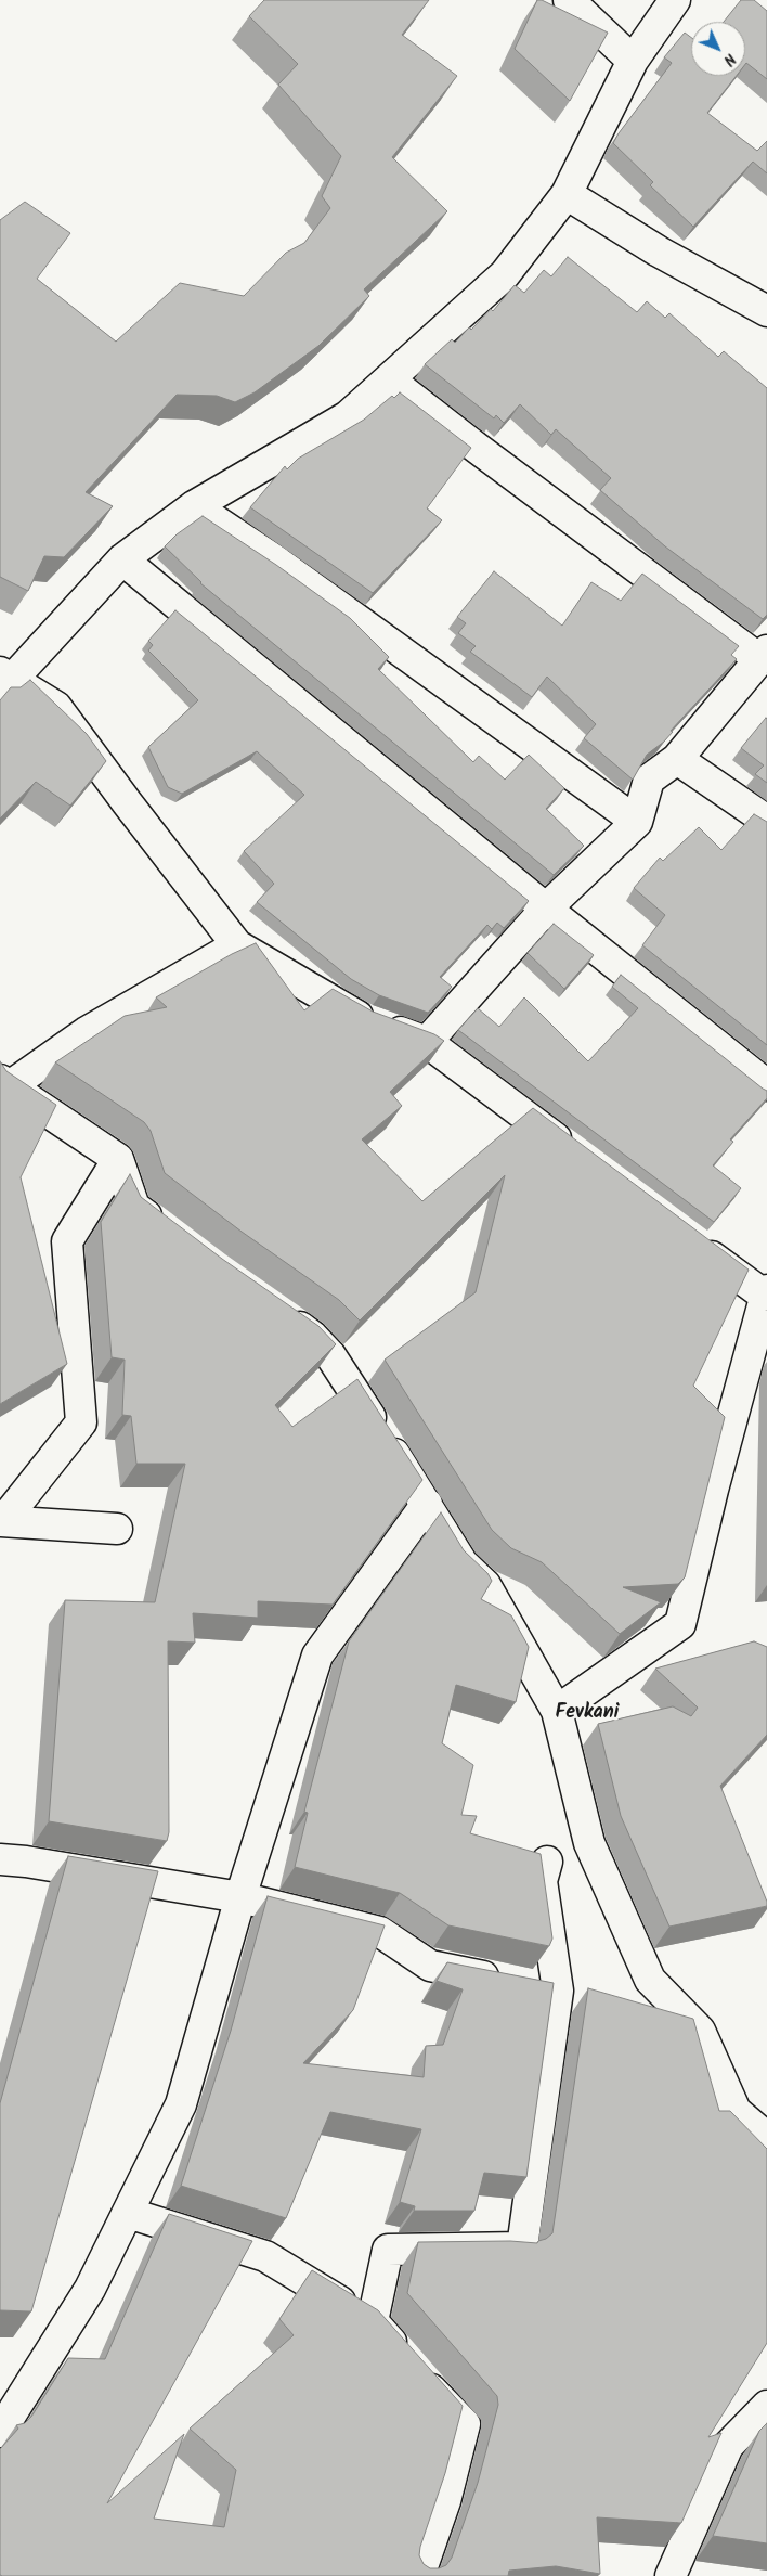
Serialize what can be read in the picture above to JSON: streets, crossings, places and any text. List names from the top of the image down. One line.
{"districts":["Fevkani"],"north":"bottom right"}
